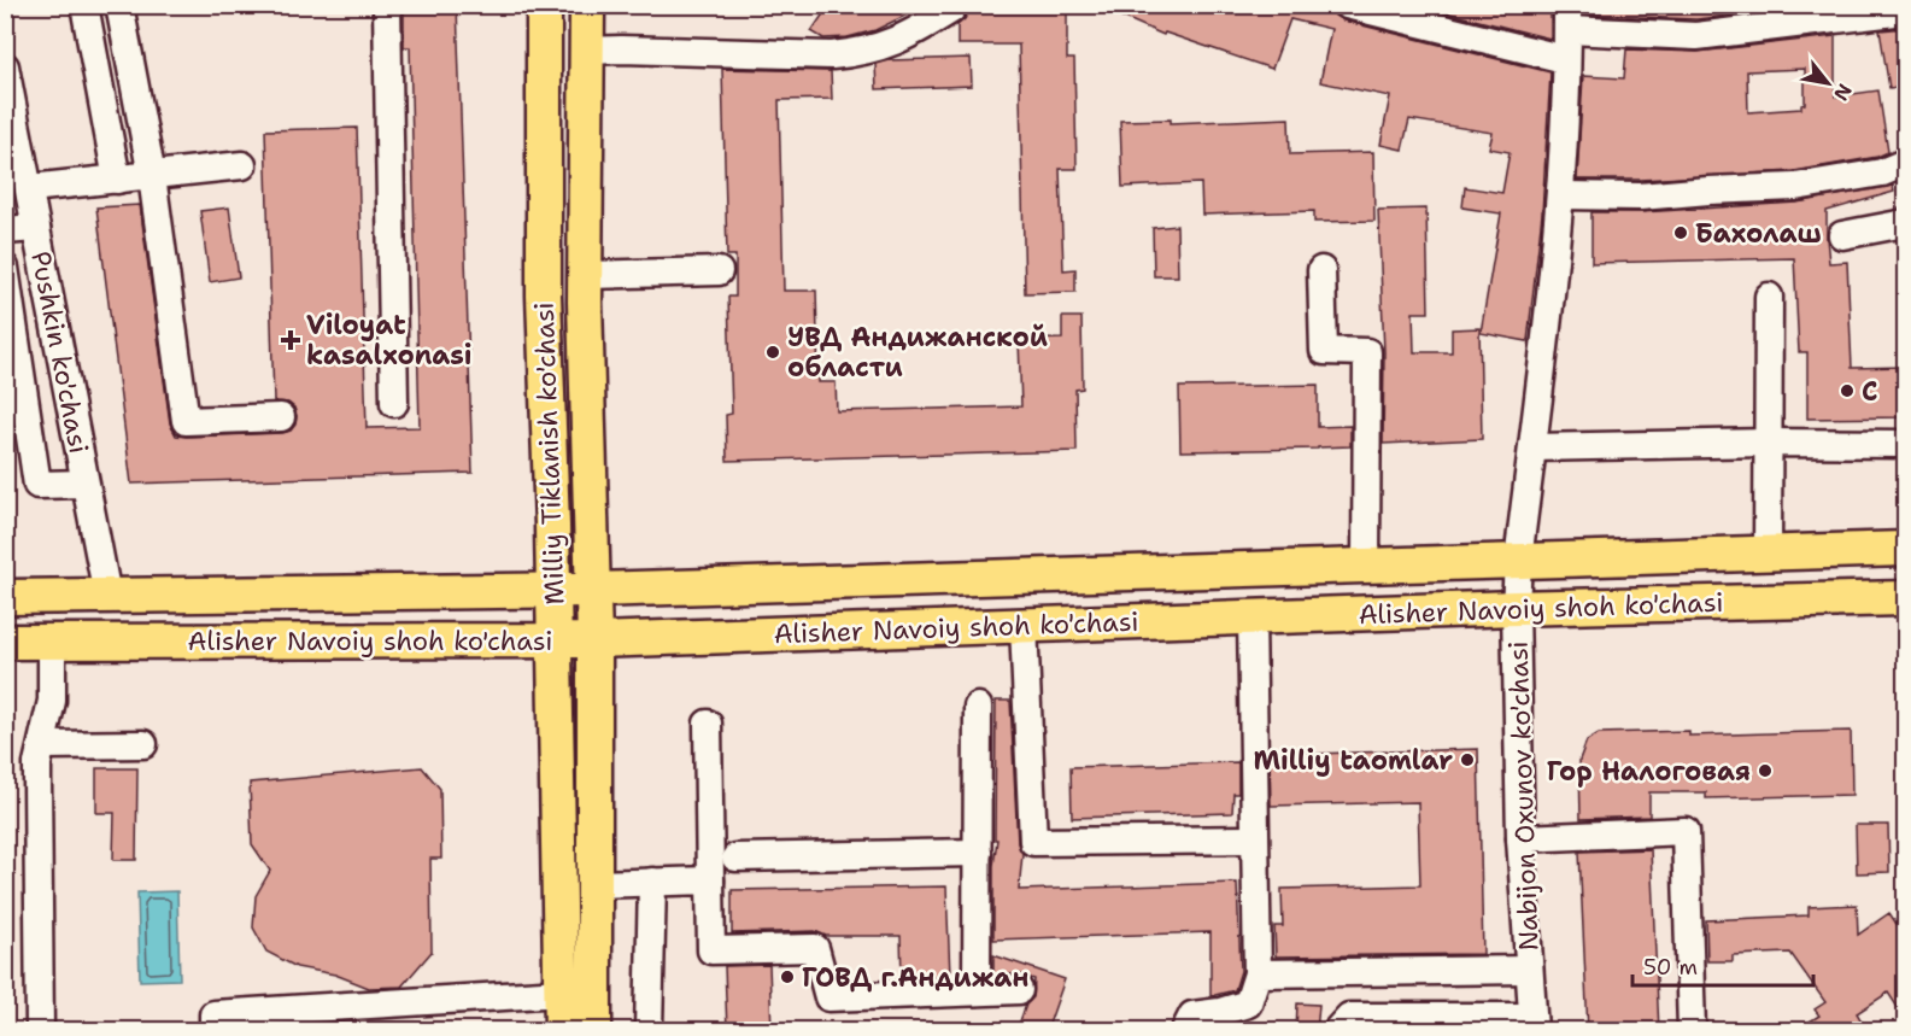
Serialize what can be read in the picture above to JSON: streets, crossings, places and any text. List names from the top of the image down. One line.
{"streets":{"main road":["Milliy Tiklanish ko'chasi","Alisher Navoiy shoh ko'chasi"],"street":["Pushkin ko'chasi","Nabijon Oxunov ko'chasi"]},"crossings":[["Pushkin ko'chasi","Alisher Navoiy shoh ko'chasi"],["Milliy Tiklanish ko'chasi","Alisher Navoiy shoh ko'chasi"],["Alisher Navoiy shoh ko'chasi","Nabijon Oxunov ko'chasi"]],"places":{"other":["Бахолаш","УВД Андижанской области","С","Milliy taomlar","Гор Налоговая","ГОВД г.Андижан"],"health":["Viloyat kasalxonasi"]},"scale_bar":"50 m","north":"bottom right"}
